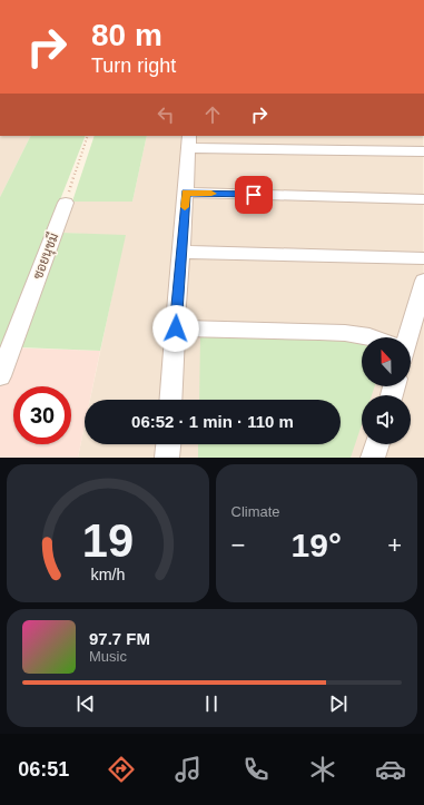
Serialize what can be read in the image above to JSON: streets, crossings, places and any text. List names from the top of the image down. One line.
{"streets":{"street":["ซอยนุชมี"]},"north":"top","page":{"turn":["80 m","Turn right"],"limit":"30","trip":"06:52 · 1 min · 110 m","tile":"Climate","heat":["−","19°","+"],"song":["97.7 FM","Music"],"tabs":"06:51","gauge":["19","km/h"]}}
